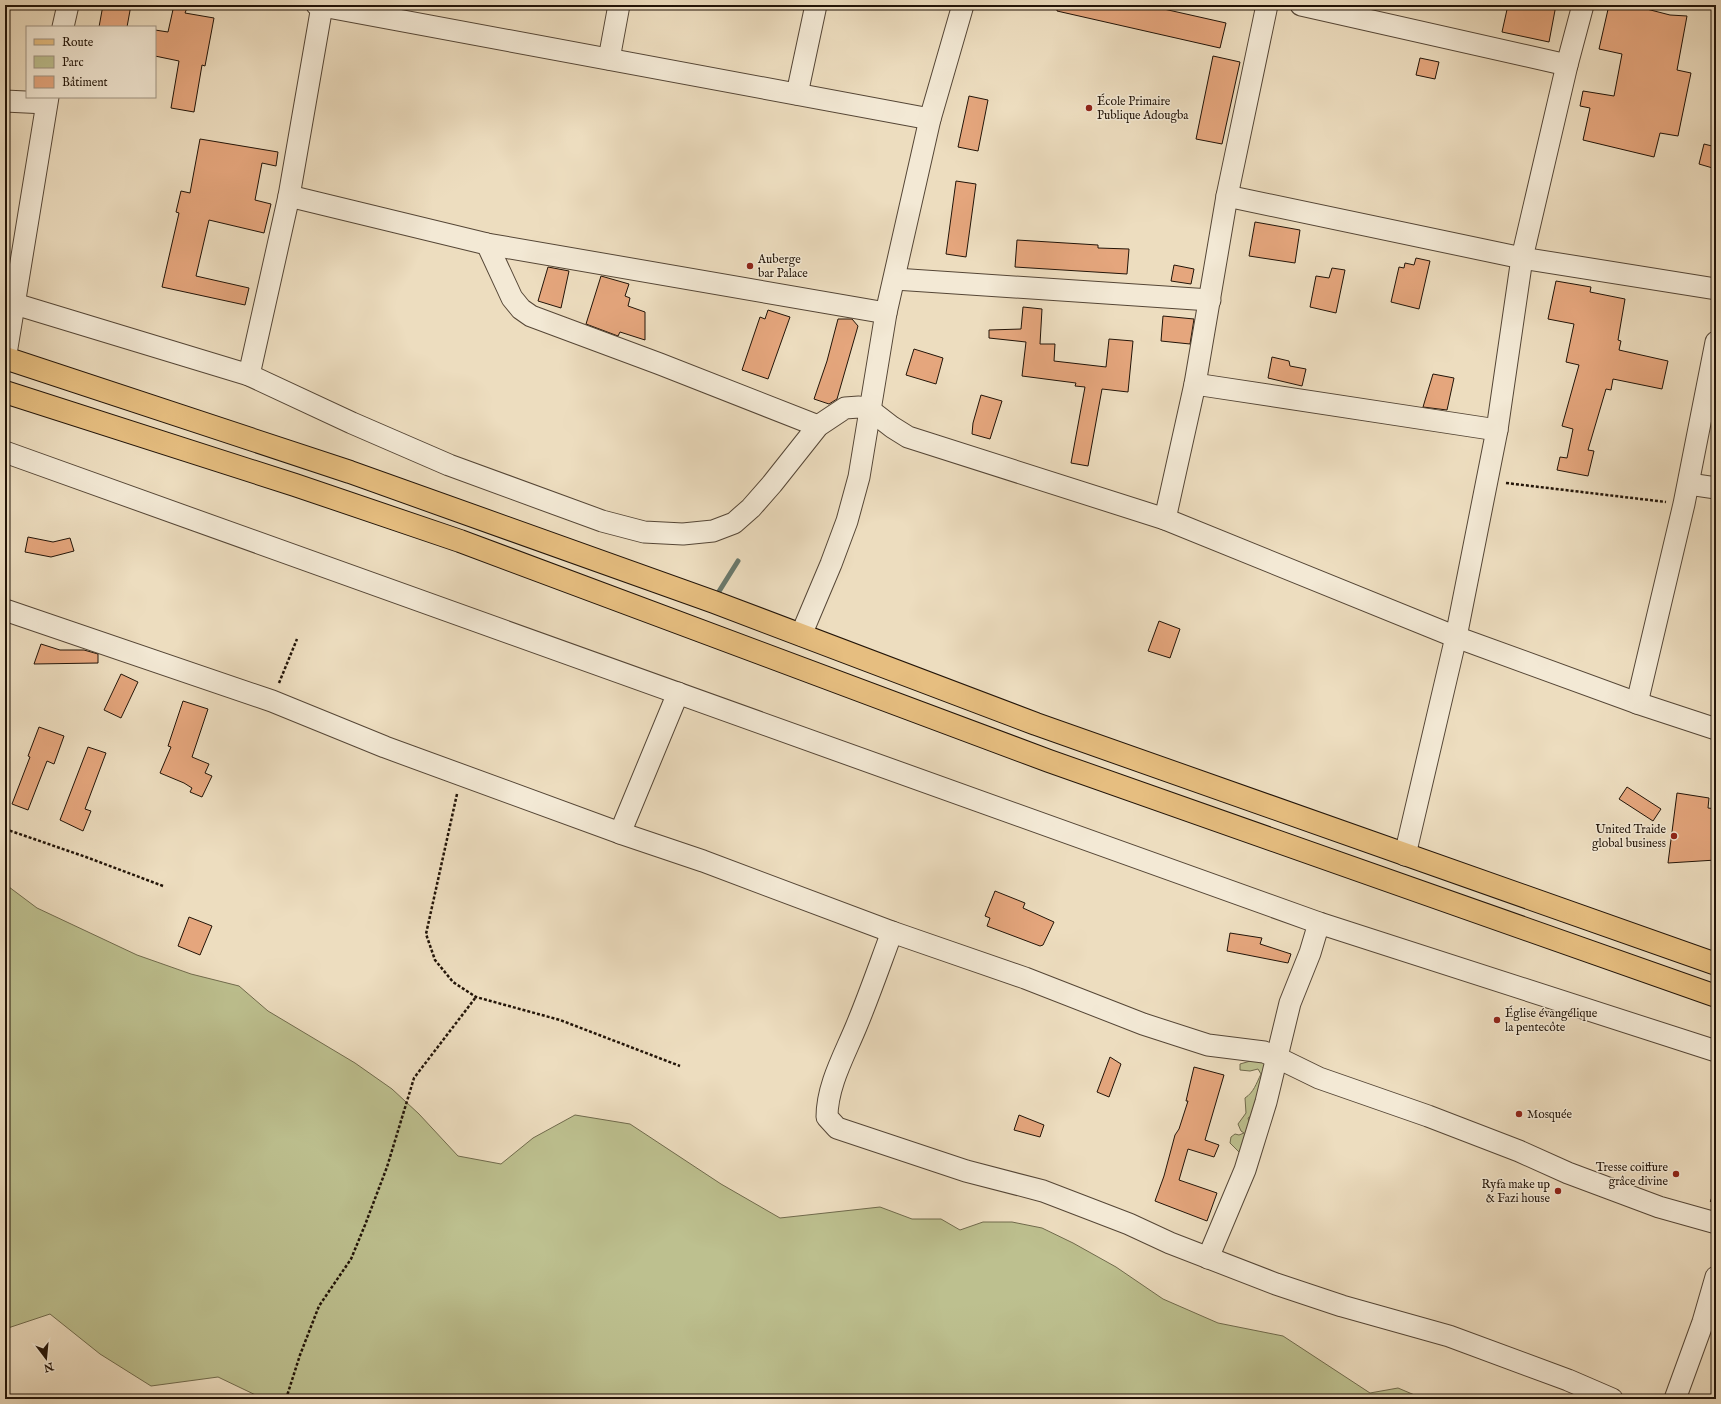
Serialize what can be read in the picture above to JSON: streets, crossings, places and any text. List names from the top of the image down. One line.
{"places":["École Primaire Publique Adougba","Auberge bar Palace","United Traide global business","Église évangélique la pentecôte","Mosquée","Tresse coiffure grâce divine","Ryfa make up & Fazi house"],"legend":["Route","Parc","Bâtiment"],"north":"bottom"}
